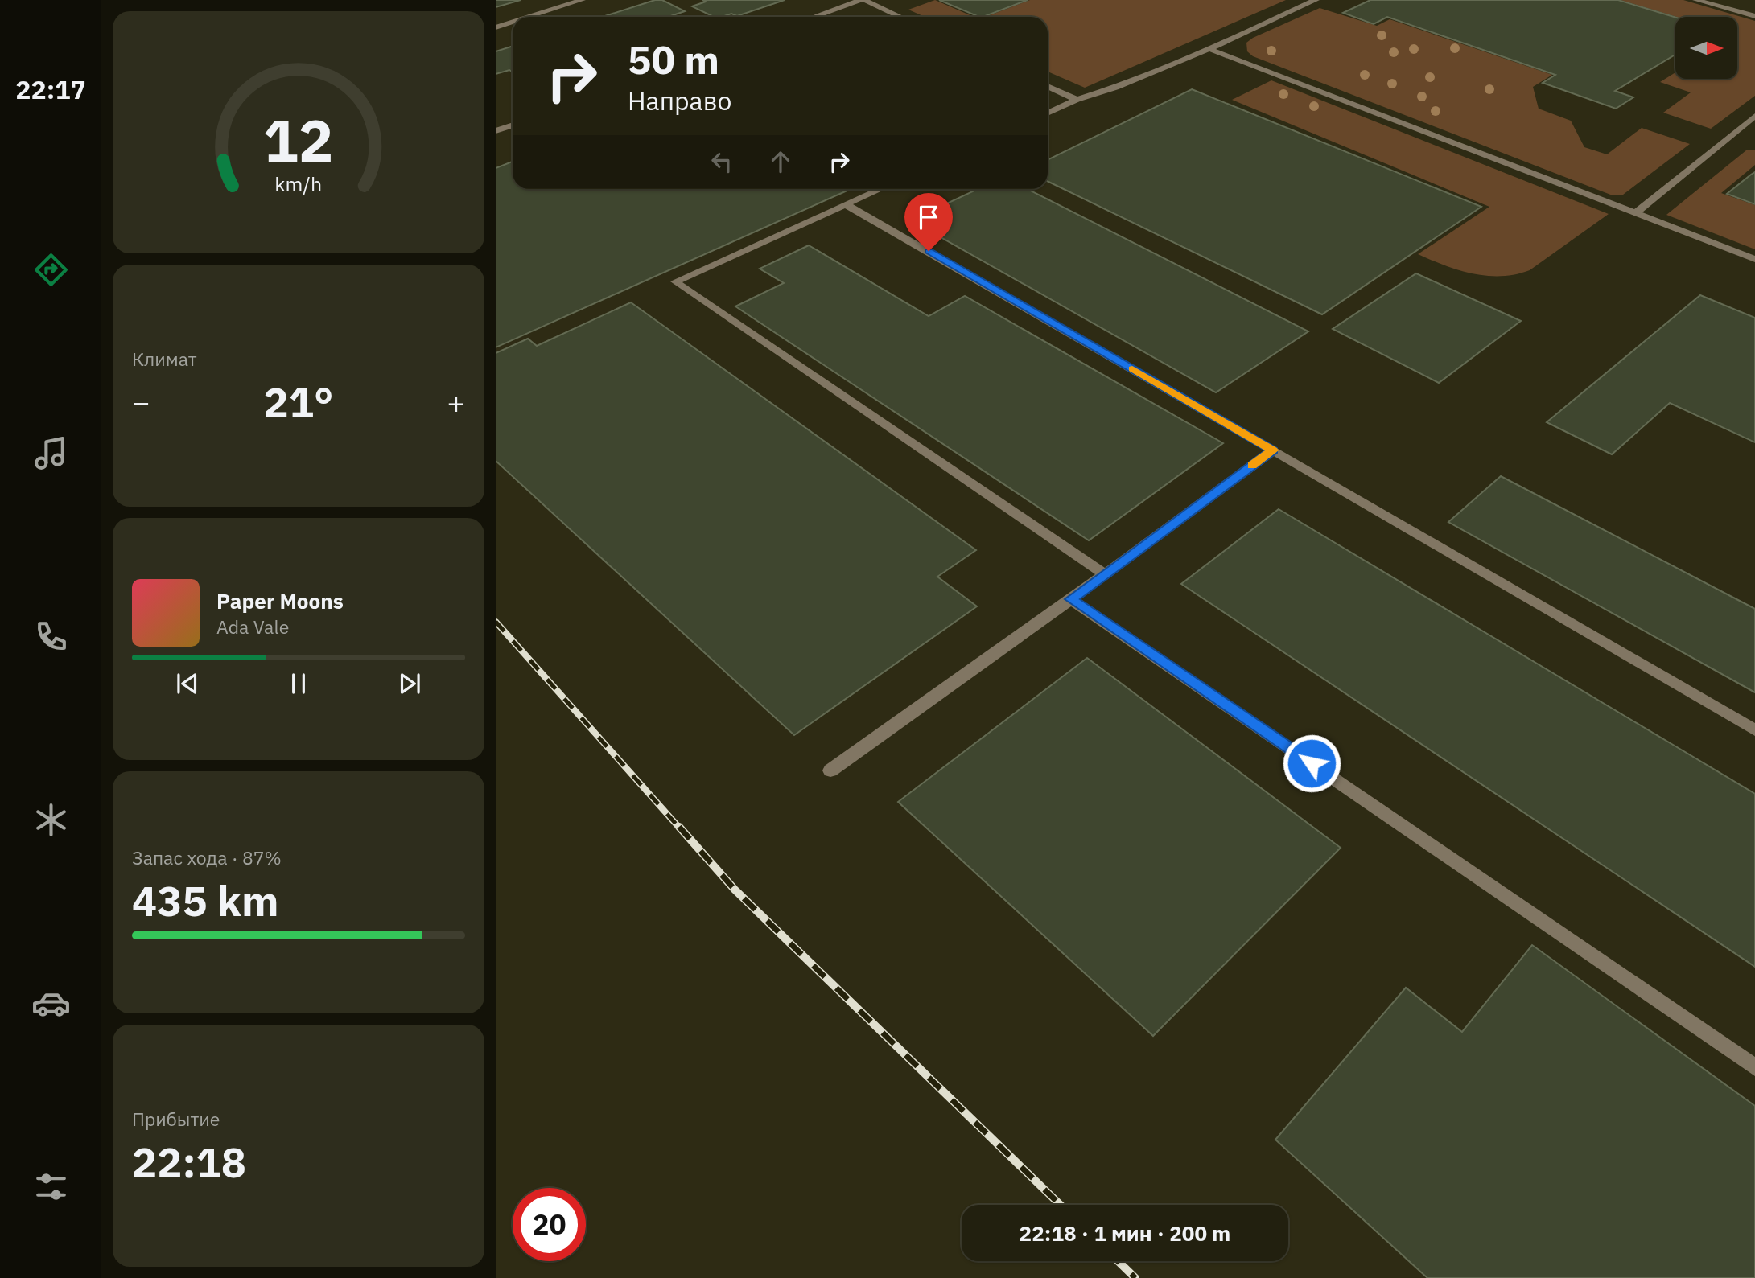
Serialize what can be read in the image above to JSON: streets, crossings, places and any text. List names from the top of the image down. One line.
{"north":"right","page":{"tabs":"22:17","turn":["50 m","Направо"],"tile":["Климат",["Запас хода · 87%","435 km"],["Прибытие","22:18"]],"heat":["−","21°","+"],"song":["Paper Moons","Ada Vale"],"limit":"20","trip":"22:18 · 1 мин · 200 m","gauge":["12","km/h"]}}
